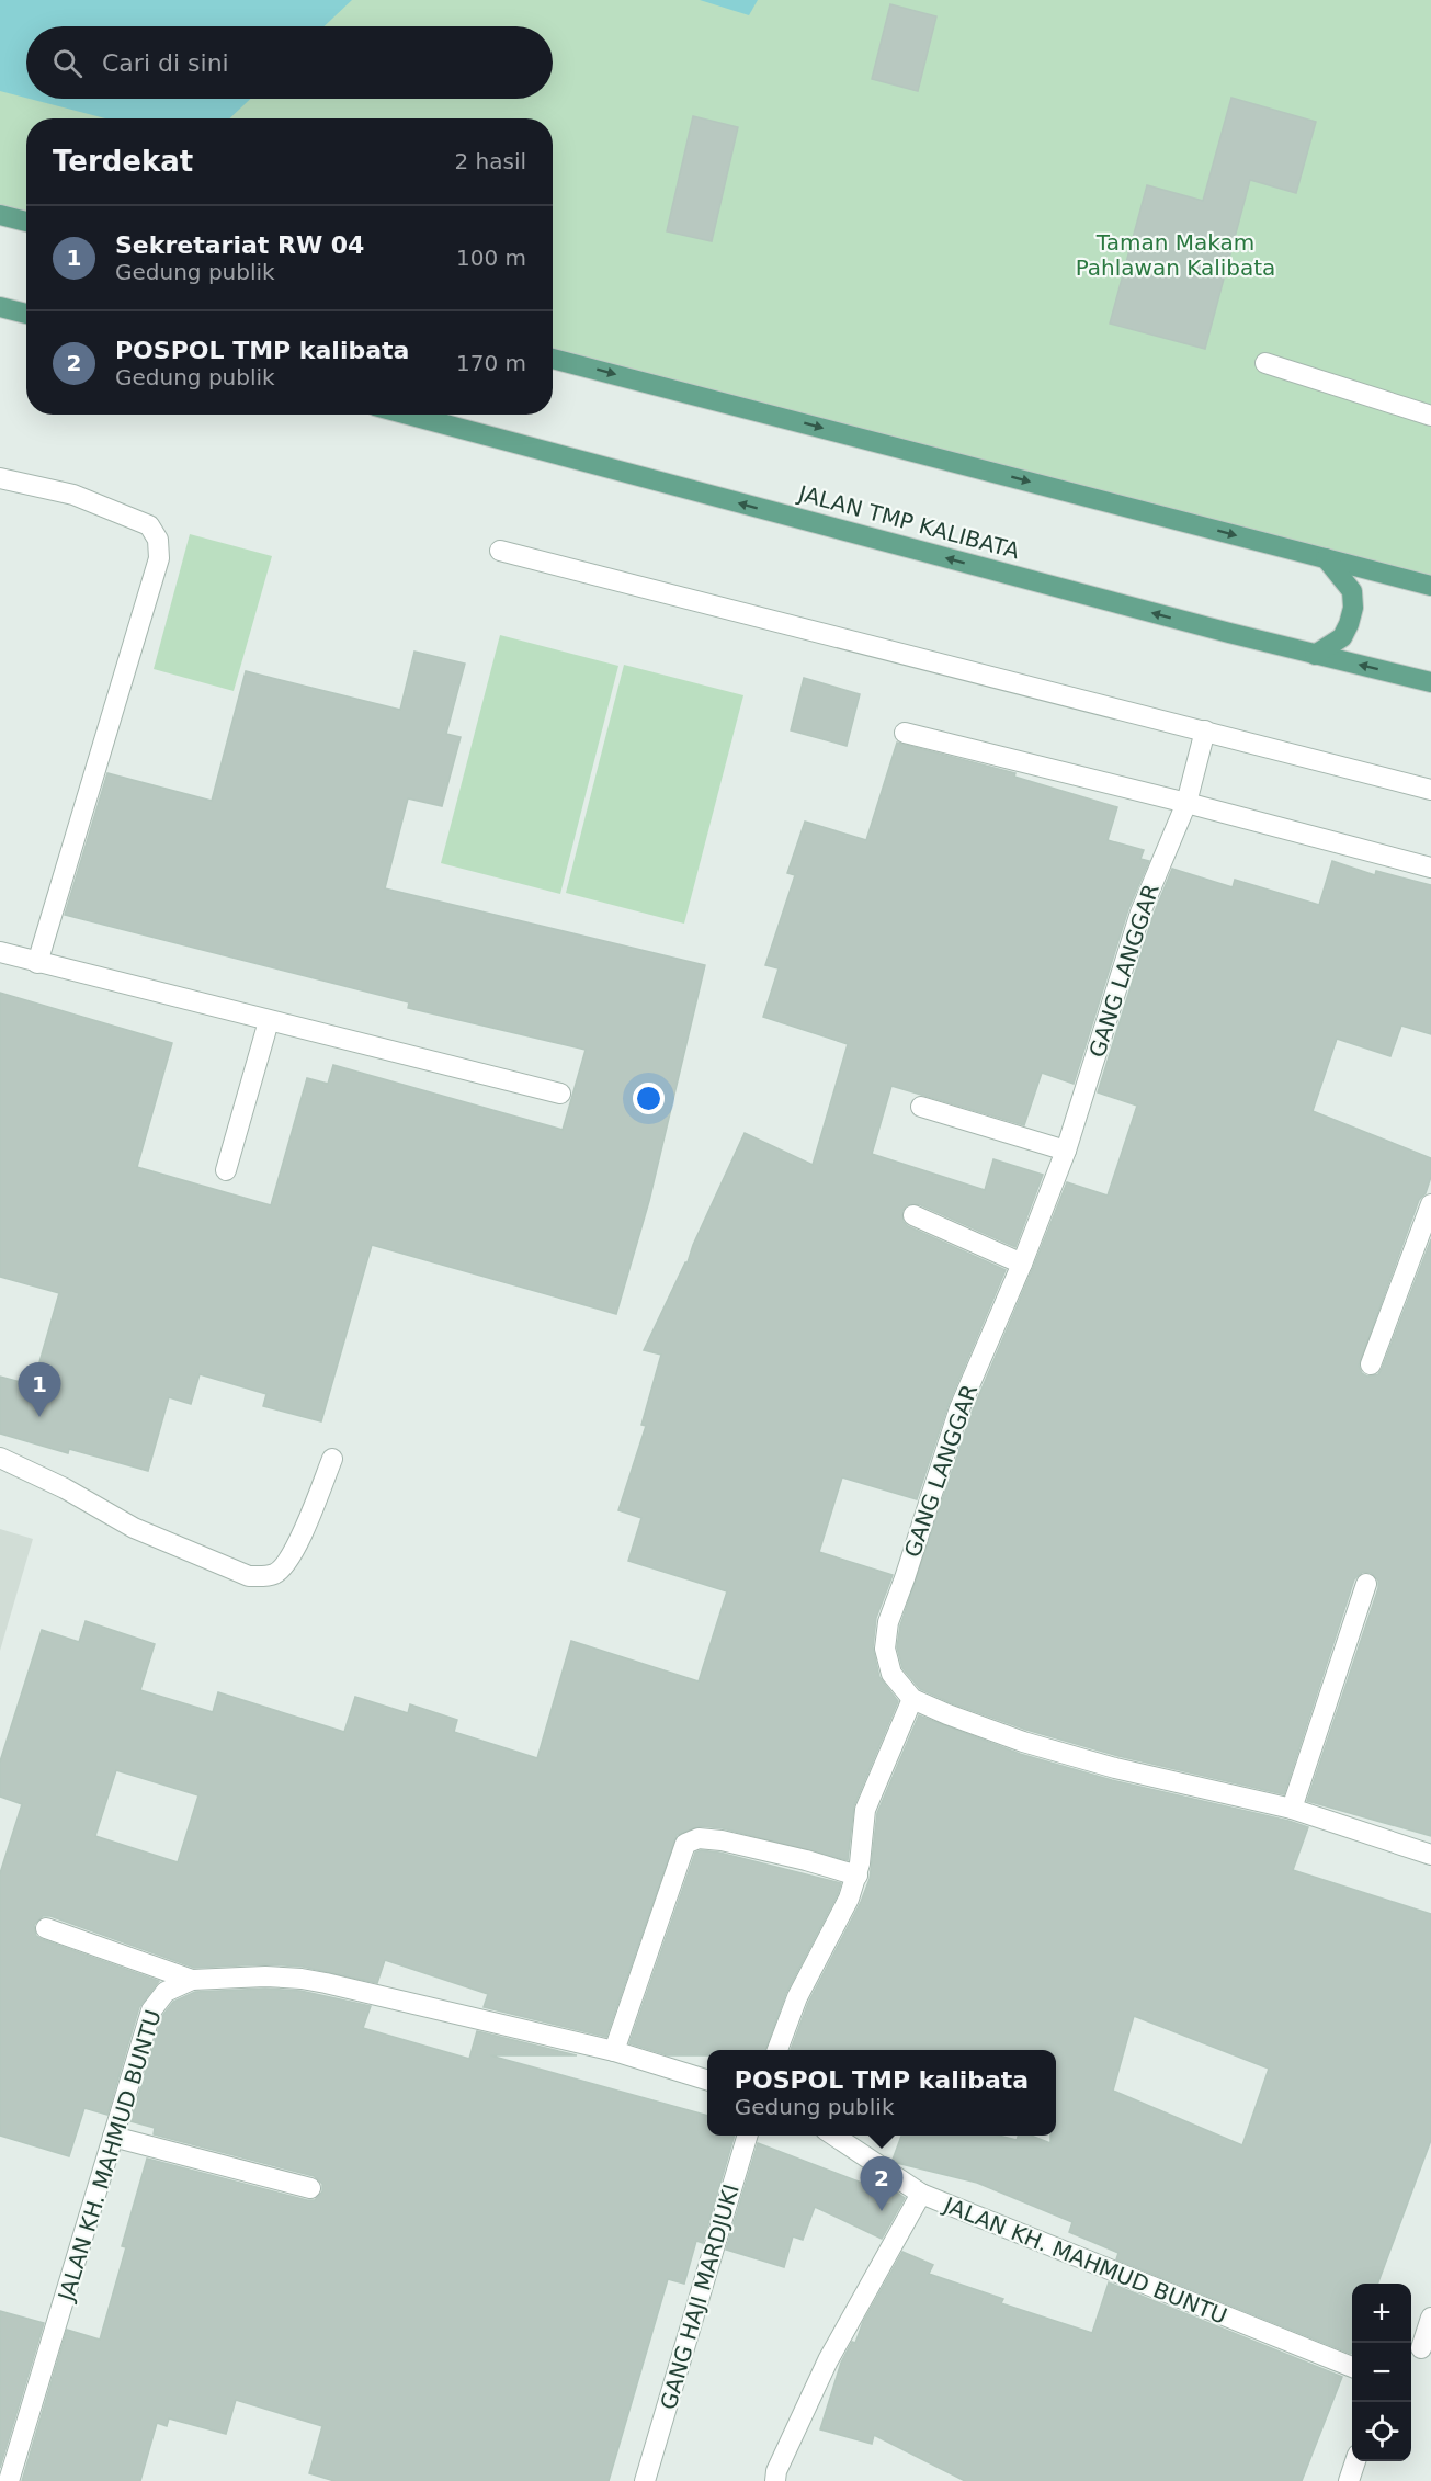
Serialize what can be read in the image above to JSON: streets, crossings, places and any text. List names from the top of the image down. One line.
{"streets":{"main road":["JALAN TMP KALIBATA"],"street":["GANG LANGGAR","JALAN KH. MAHMUD BUNTU","GANG HAJI MARDJUKI"]},"parks":["Taman Makam Pahlawan Kalibata"],"page":{"search":"Cari di sini","heading":["Terdekat","2 hasil"],"list":[{"mark":"1","name":"Sekretariat RW 04","note":"Gedung publik","value":"100 m"},{"mark":"2","name":"POSPOL TMP kalibata","note":"Gedung publik","value":"170 m"}],"pins":["1","2"],"popup":["POSPOL TMP kalibata","Gedung publik"],"map_buttons":["+","−"]}}
